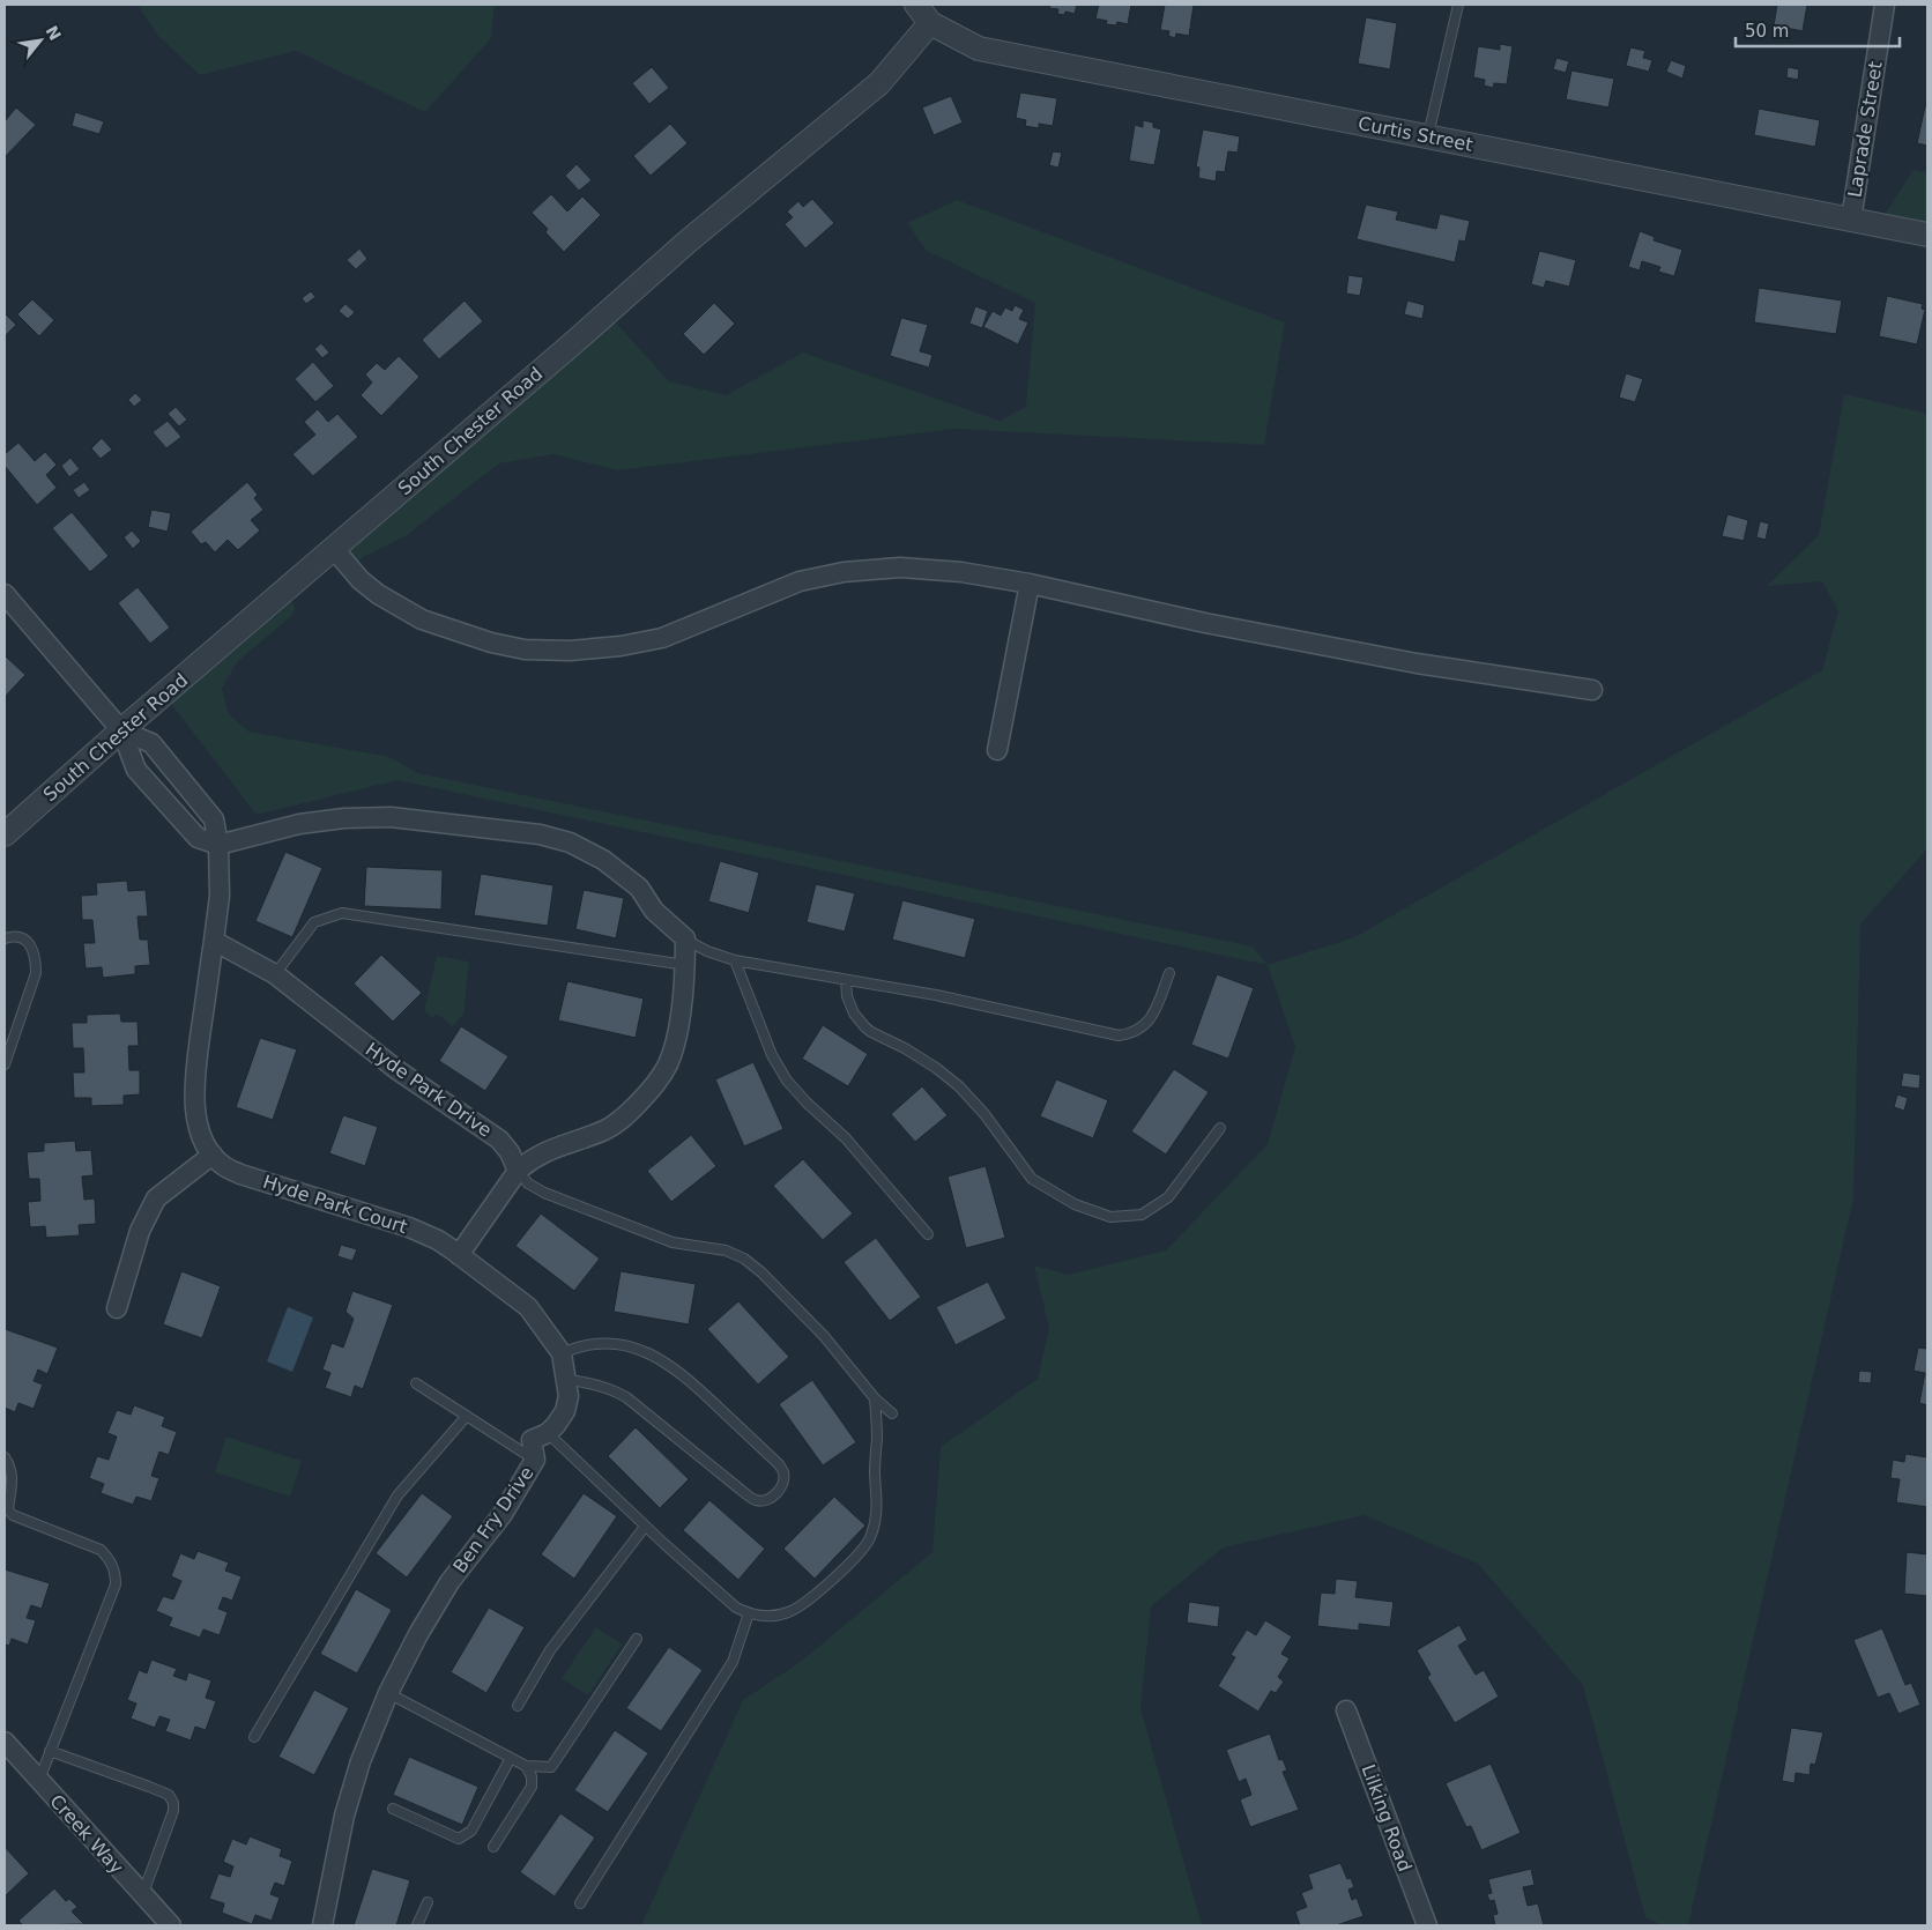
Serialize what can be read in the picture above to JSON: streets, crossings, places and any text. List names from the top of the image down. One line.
{"streets":{"street":["Laprade Street","Curtis Street","South Chester Road","Hyde Park Drive","Hyde Park Court","Ben Fry Drive","Lilking Road","Creek Way"]},"crossings":[["Laprade Street","Curtis Street"],["Curtis Street","South Chester Road"],["Hyde Park Drive","Hyde Park Court"],["Hyde Park Court","Ben Fry Drive"]],"scale_bar":"50 m","north":"top right"}
